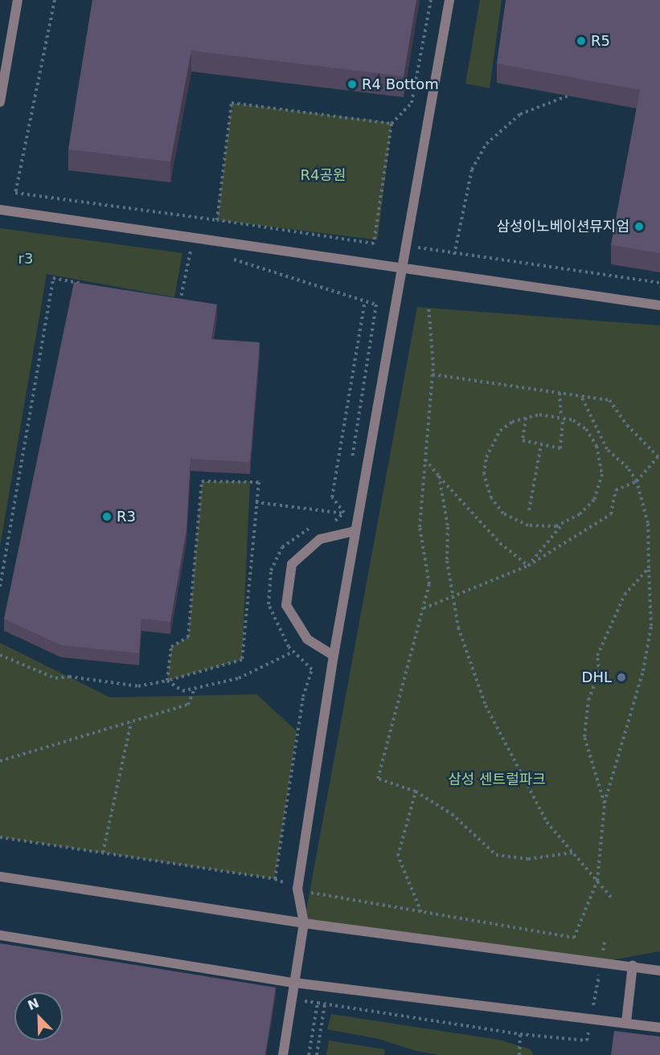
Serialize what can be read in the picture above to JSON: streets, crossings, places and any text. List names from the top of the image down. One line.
{"parks":["R4공원","r3","삼성 센트럴파크"],"places":["R5","R4 Bottom","삼성이노베이션뮤지엄","R3","DHL"],"north":"top left"}
